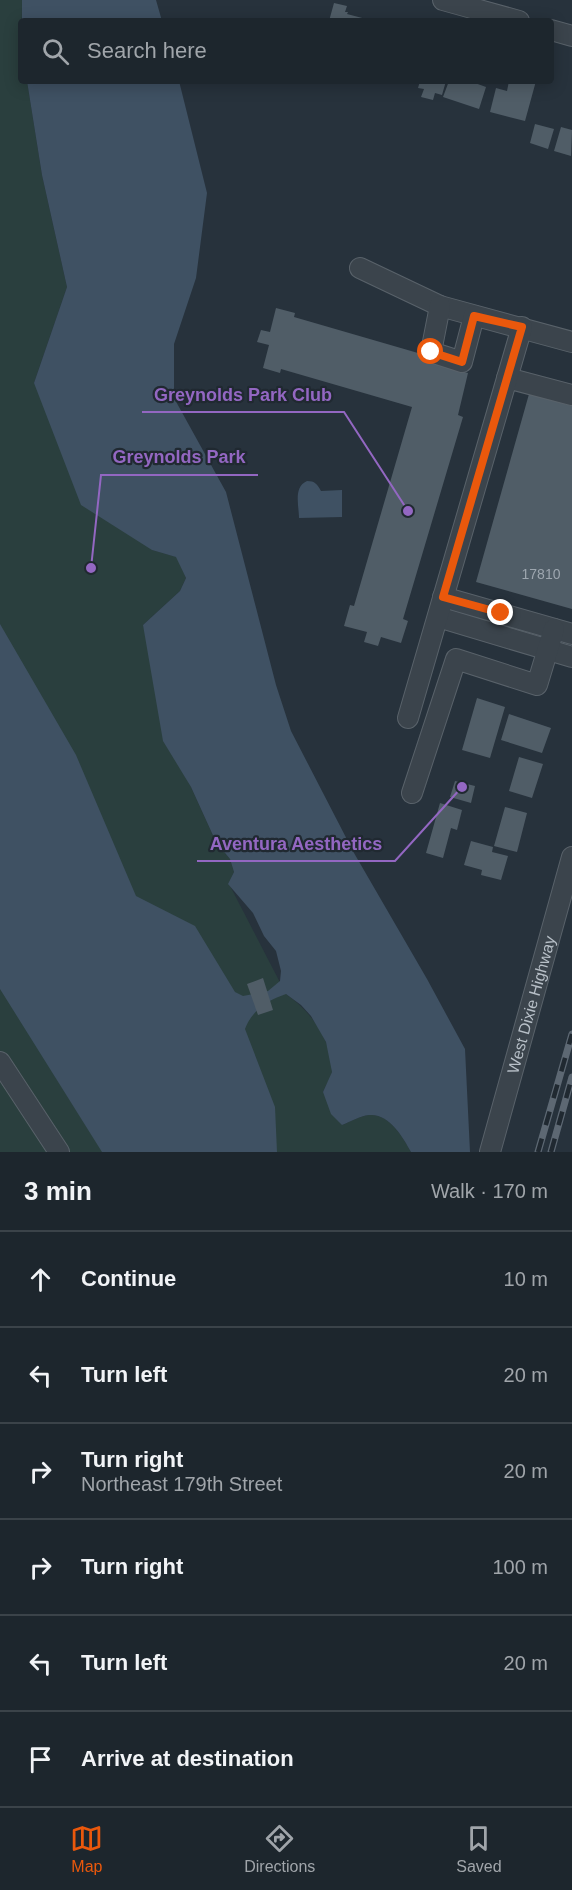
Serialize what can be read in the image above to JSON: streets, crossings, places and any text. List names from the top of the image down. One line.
{"streets":{"street":["West Dixie Highway"]},"places":["Greynolds Park Club","Greynolds Park","Aventura Aesthetics"],"house_numbers":["17810"],"page":{"search":"Search here","heading":["3 min","Walk · 170 m"],"list":[["Continue","10 m"],["Turn left","20 m"],["Turn right","Northeast 179th Street","20 m"],["Turn right","100 m"],["Turn left","20 m"],"Arrive at destination"],"nav":["Map","Directions","Saved"]}}
